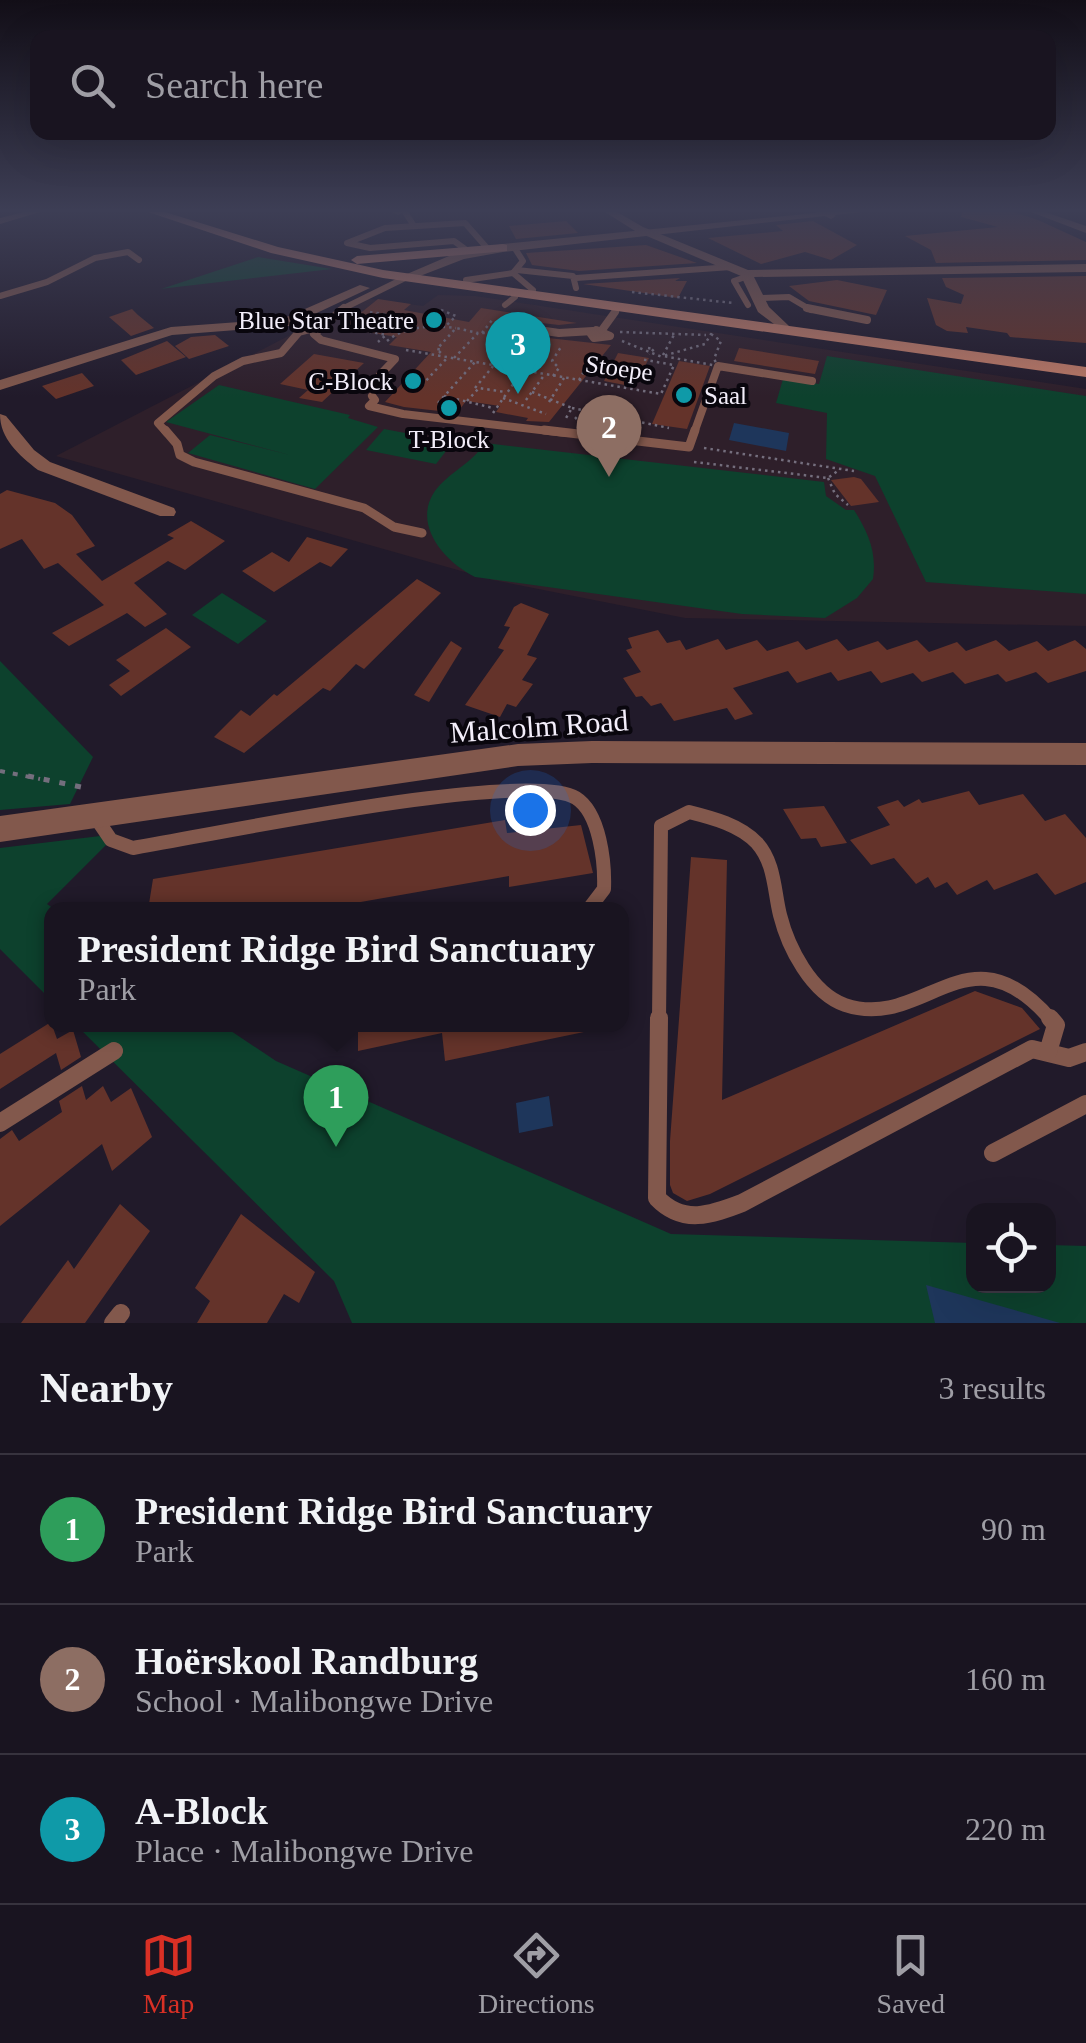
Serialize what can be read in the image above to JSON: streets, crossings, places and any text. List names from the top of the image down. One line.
{"streets":{"street":["Malcolm Road"],"path":["Stoepe"]},"places":["Blue Star Theatre","C-Block","Saal","T-Block"],"page":{"search":"Search here","pins":["3","2","1"],"popup":["President Ridge Bird Sanctuary","Park"],"heading":["Nearby","3 results"],"list":[{"mark":"1","name":"President Ridge Bird Sanctuary","note":"Park","value":"90 m"},{"mark":"2","name":"Hoërskool Randburg","note":"School · Malibongwe Drive","value":"160 m"},{"mark":"3","name":"A-Block","note":"Place · Malibongwe Drive","value":"220 m"}],"nav":["Map","Directions","Saved"]}}
